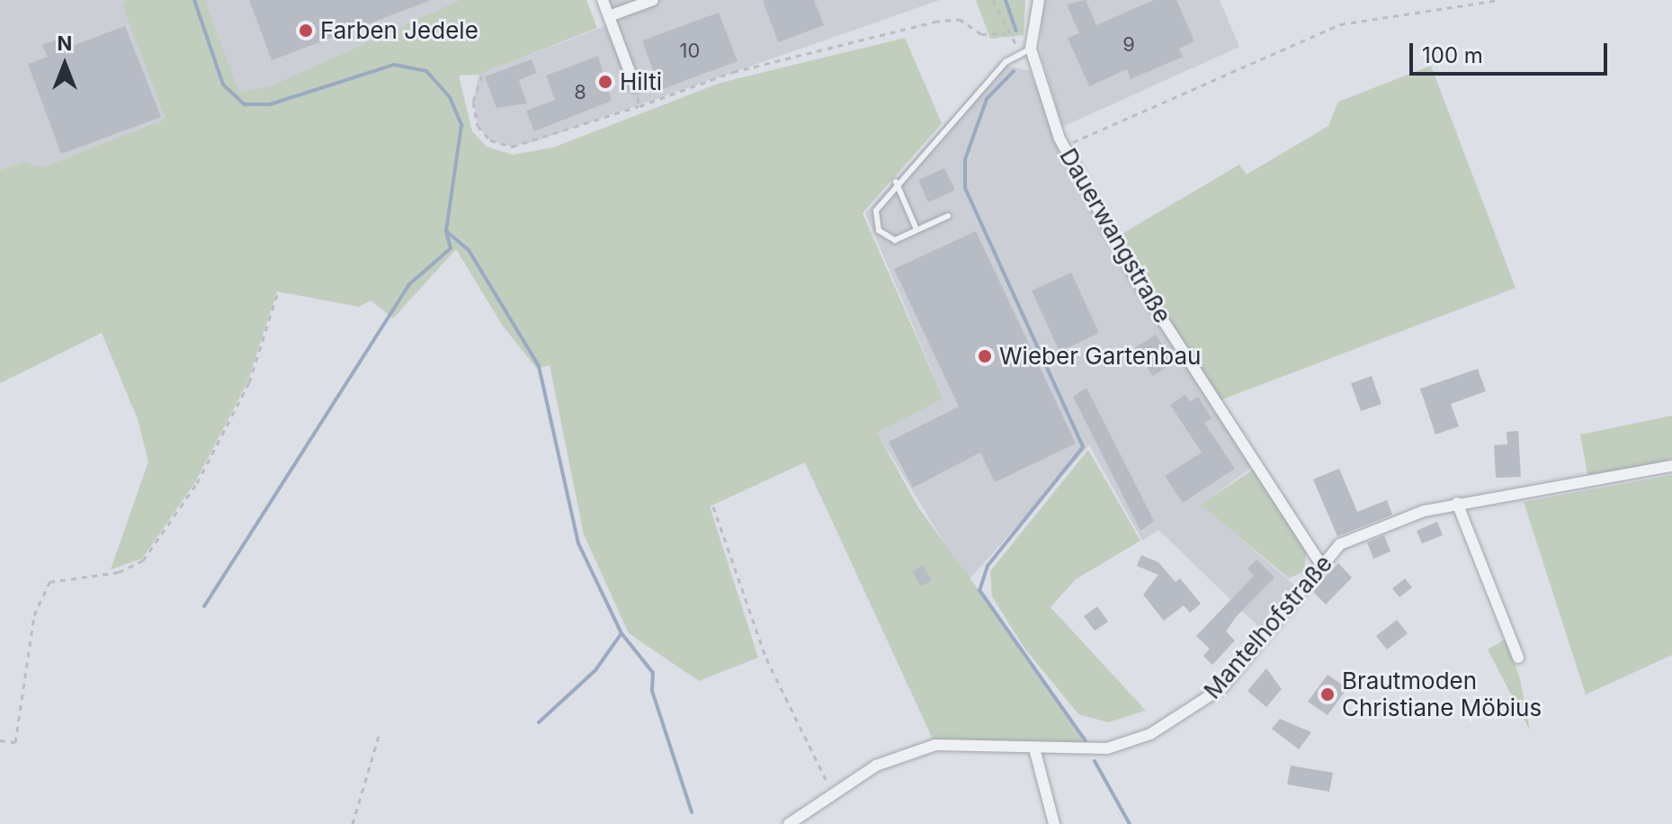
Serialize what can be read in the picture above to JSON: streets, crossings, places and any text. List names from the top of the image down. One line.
{"streets":{"street":["Dauerwangstraße","Mantelhofstraße"]},"crossings":[["Dauerwangstraße","Mantelhofstraße"]],"places":["Farben Jedele","Hilti","Wieber Gartenbau","Brautmoden Christiane Möbius"],"house_numbers":["9","10","8"],"scale_bar":"100 m","north":"top"}
